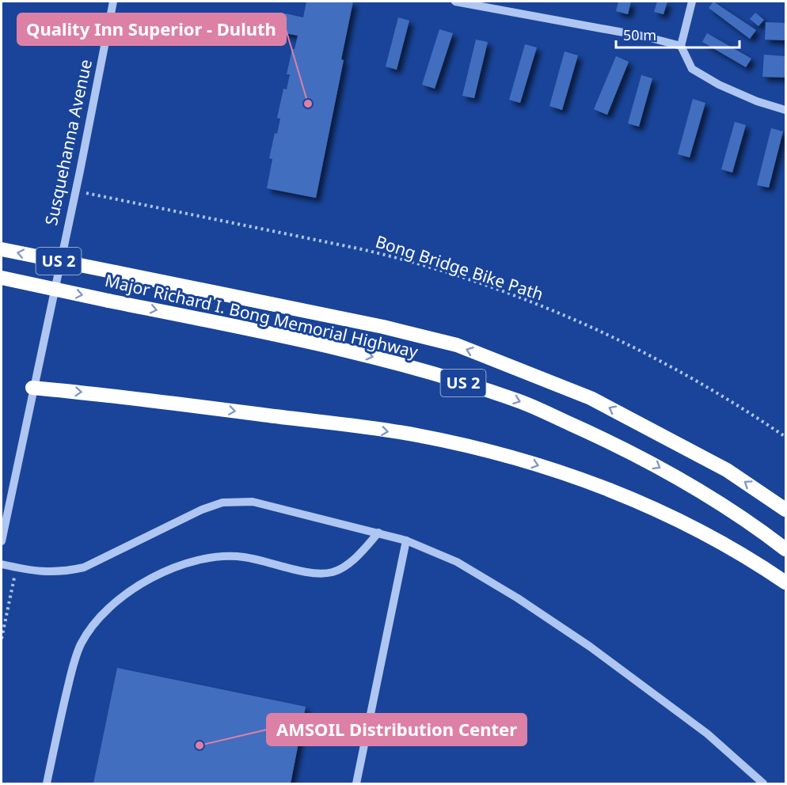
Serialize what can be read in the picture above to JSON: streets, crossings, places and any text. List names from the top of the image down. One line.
{"streets":{"highway":["US 2","Major Richard I. Bong Memorial Highway"],"street":["Susquehanna Avenue"],"path":["Bong Bridge Bike Path"]},"places":["Quality Inn Superior - Duluth","AMSOIL Distribution Center"],"scale_bar":"50 m"}
